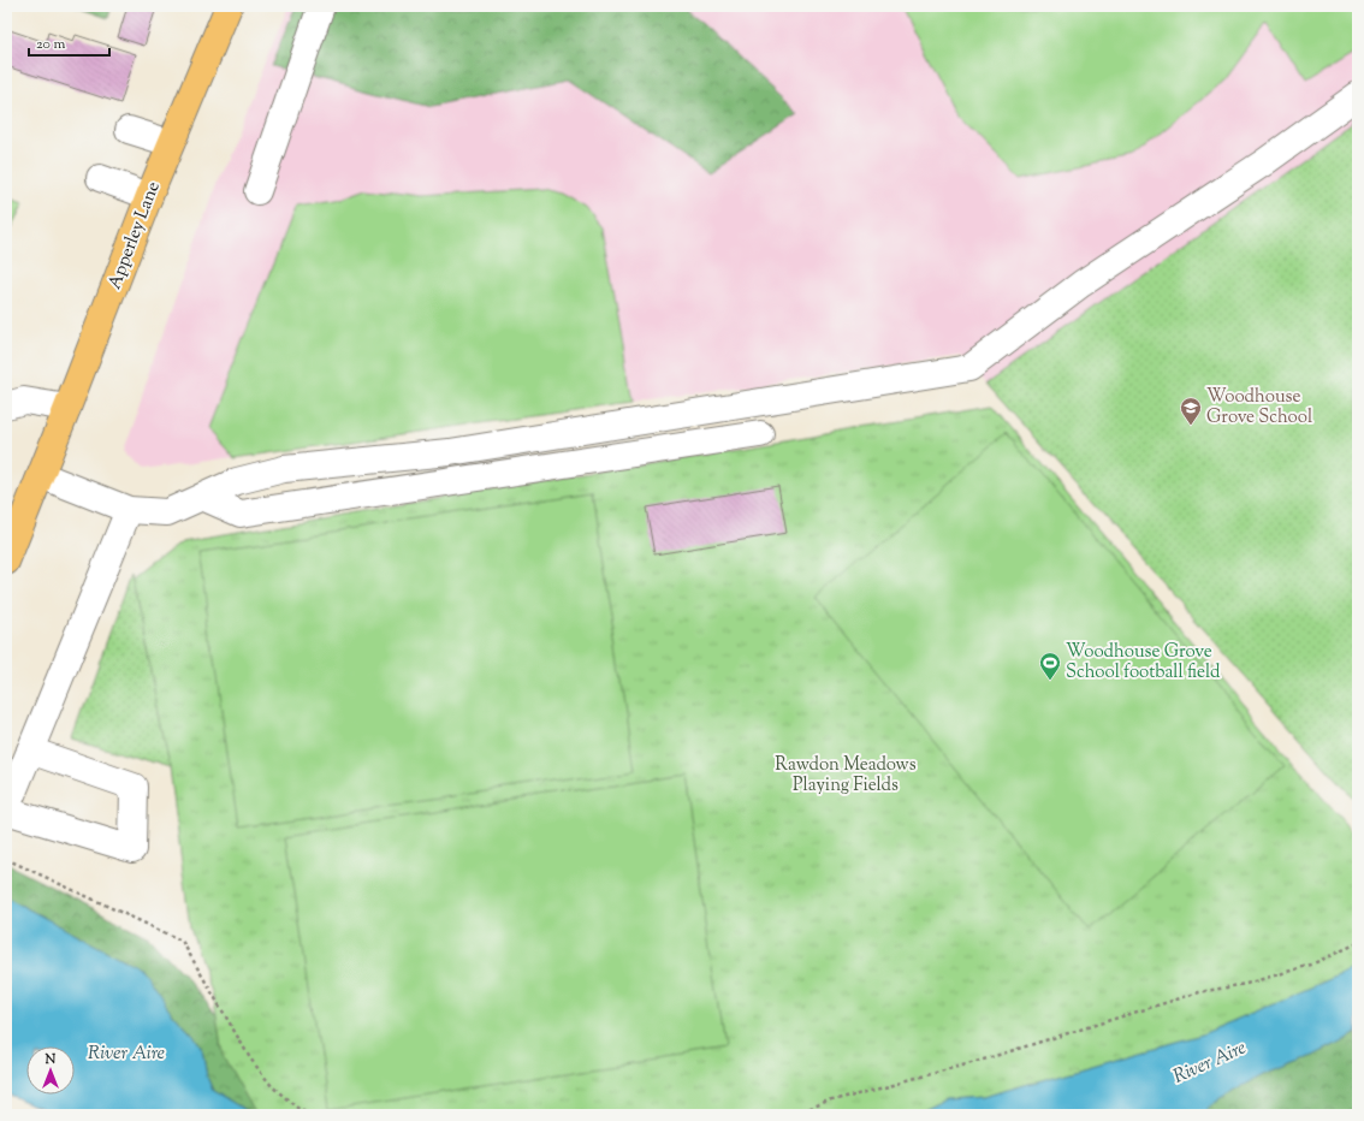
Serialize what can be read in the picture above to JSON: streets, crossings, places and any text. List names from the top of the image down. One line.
{"streets":{"highway":["Apperley Lane"]},"water":["River Aire"],"parks":["Rawdon Meadows Playing Fields"],"places":{"school or university":["Woodhouse Grove School"],"sports":["Woodhouse Grove School football field"]},"scale_bar":"20 m","north":"top"}
